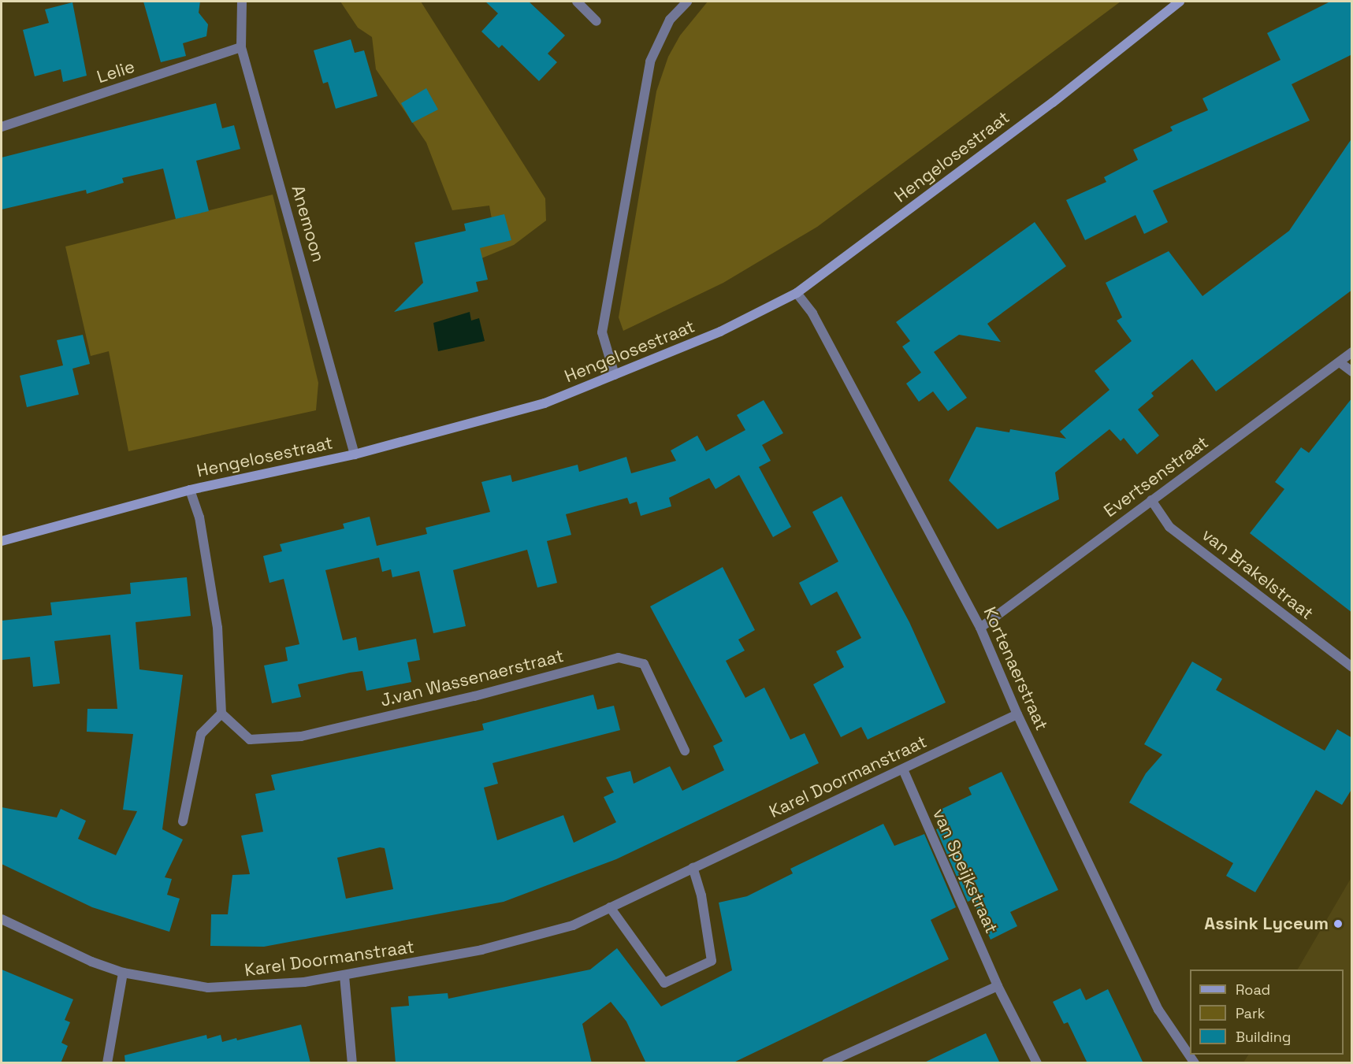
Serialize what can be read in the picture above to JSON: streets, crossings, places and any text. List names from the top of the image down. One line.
{"streets":{"main road":["Hengelosestraat"],"street":["Lelie","Anemoon","Evertsenstraat","van Brakelstraat","Kortenaerstraat","J.van Wassenaerstraat","Karel Doormanstraat","van Speijkstraat"]},"crossings":[["Lelie","Anemoon"],["Hengelosestraat","Anemoon"],["Hengelosestraat","Kortenaerstraat"],["Evertsenstraat","van Brakelstraat"],["Evertsenstraat","Kortenaerstraat"],["Kortenaerstraat","Karel Doormanstraat"],["Karel Doormanstraat","van Speijkstraat"]],"places":["Assink Lyceum"],"legend":["Road","Park","Building"]}
